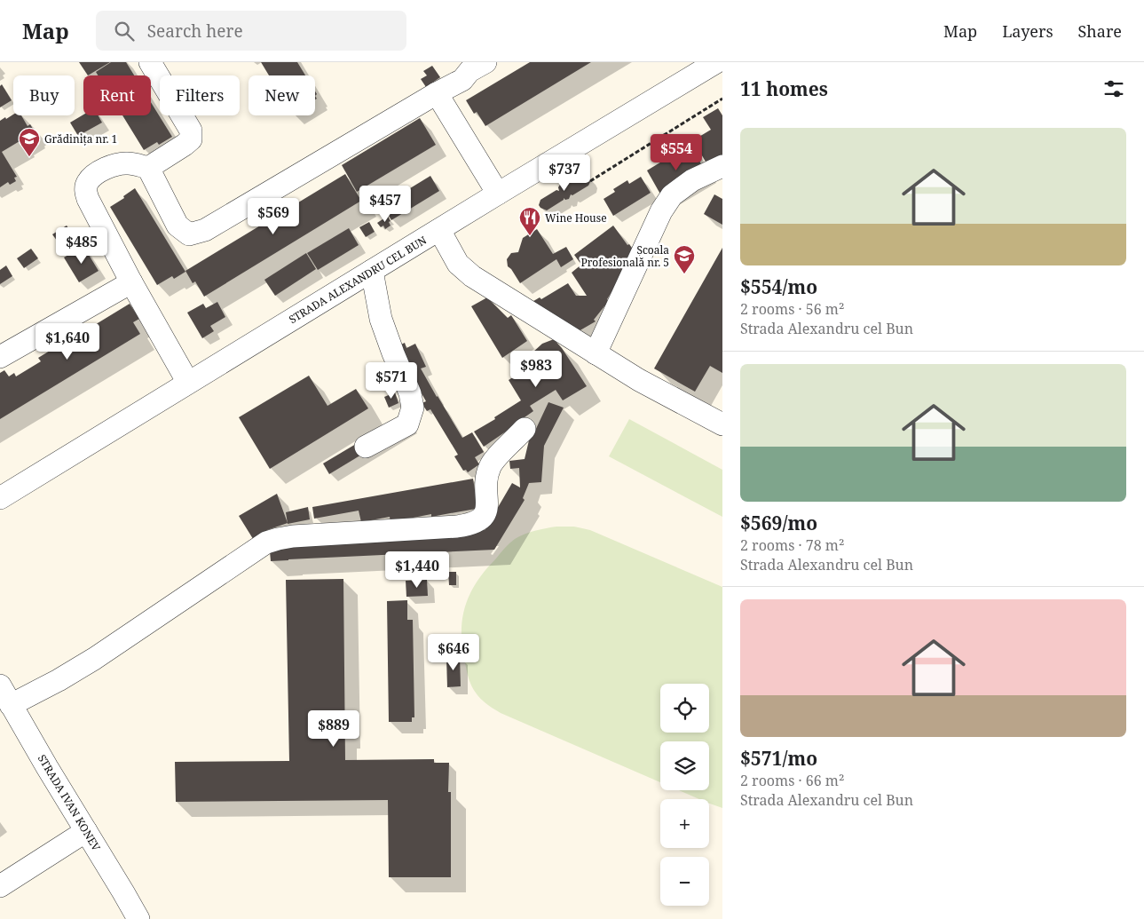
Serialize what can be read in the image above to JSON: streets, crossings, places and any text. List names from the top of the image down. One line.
{"streets":{"street":["STRADA ALEXANDRU CEL BUN","STRADA IVAN KONEV"]},"places":{"school or university":["Grădinița nr. 1","Școala Profesională nr. 5"],"restaurant":["Wine House"]},"page":{"header":"Map","search":"Search here","nav":["Map","Layers","Share"],"heading":"11 homes","chip":["Buy","Rent","Filters","New"],"list":[{"name":"$554/mo","note":"2 rooms · 56 m² · Strada Alexandru cel Bun"},{"name":"$569/mo","note":"2 rooms · 78 m² · Strada Alexandru cel Bun"},{"name":"$571/mo","note":"2 rooms · 66 m² · Strada Alexandru cel Bun"}],"price":["$554","$737","$457","$569","$485","$1,640","$983","$571","$1,440","$646","$889"],"map_buttons":["+","−"]}}
